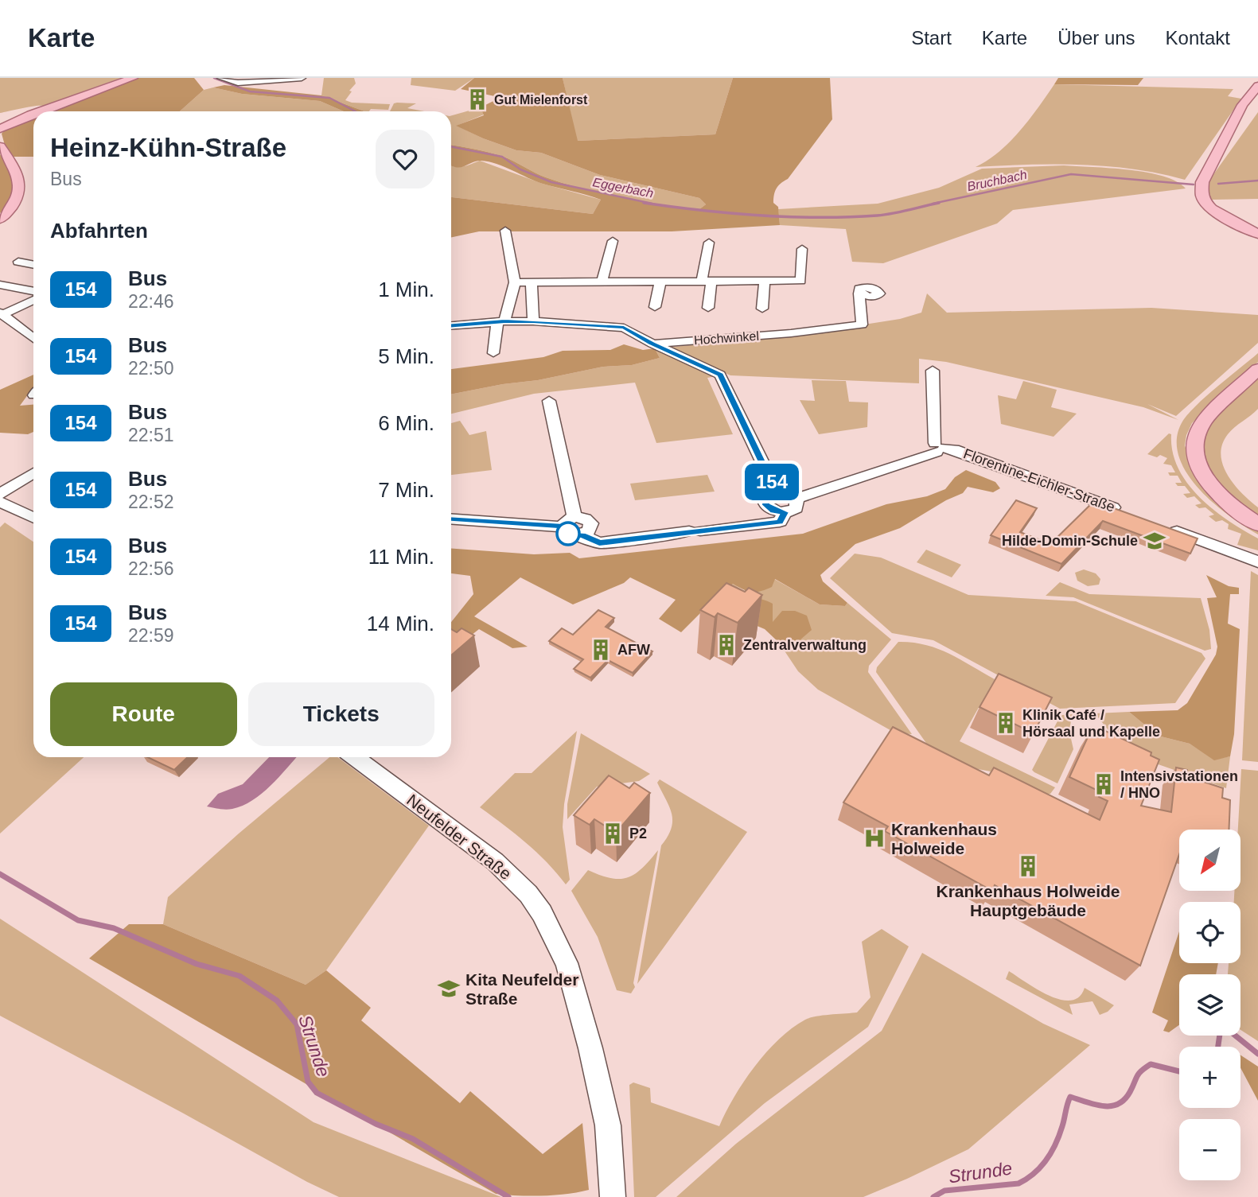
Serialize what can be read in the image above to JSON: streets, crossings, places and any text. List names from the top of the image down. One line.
{"streets":{"street":["Hochwinkel","Florentine-Eichler-Straße","Neufelder Straße"]},"water":["Bruchbach","Eggerbach","Strunde"],"places":{"building":["Gut Mielenforst","Zentralverwaltung","AFW","Klinik Café / Hörsaal und Kapelle","Intensivstationen / HNO","P2","Krankenhaus Holweide Hauptgebäude"],"school or university":["Hilde-Domin-Schule","Kita Neufelder Straße"],"hospital":["Krankenhaus Holweide"]},"lines":["bus line 154"],"north":"bottom left","page":{"header":"Karte","nav":["Start","Karte","Über uns","Kontakt"],"on_map":"154","heading":[["Heinz-Kühn-Straße","Bus"],"Abfahrten"],"list":[{"mark":"154","name":"Bus","note":"22:46","value":"1 Min."},{"mark":"154","name":"Bus","note":"22:50","value":"5 Min."},{"mark":"154","name":"Bus","note":"22:51","value":"6 Min."},{"mark":"154","name":"Bus","note":"22:52","value":"7 Min."},{"mark":"154","name":"Bus","note":"22:56","value":"11 Min."},{"mark":"154","name":"Bus","note":"22:59","value":"14 Min."}],"buttons":["Route","Tickets"],"map_buttons":["+","−"]}}
